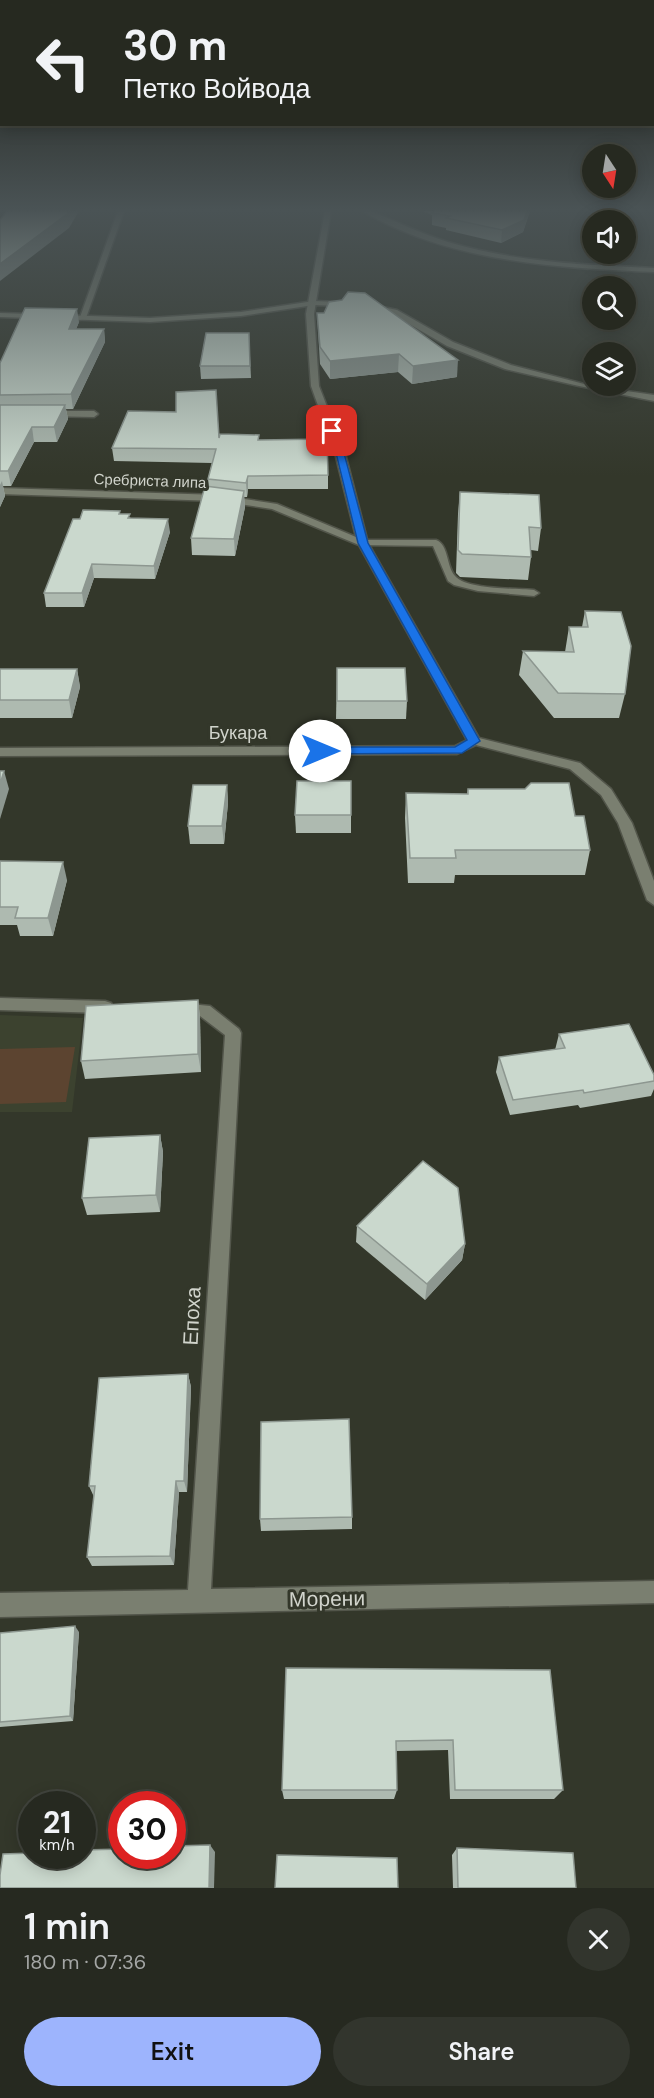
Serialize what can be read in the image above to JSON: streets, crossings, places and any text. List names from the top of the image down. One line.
{"streets":{"street":["Сребриста липа","Букара","Епоха","Морени"]},"crossings":[["Епоха","Морени"]],"north":"bottom","page":{"turn":["30 m","Петко Войвода"],"speed":"21 km/h","limit":"30","heading":["1 min","180 m · 07:36"],"buttons":["Exit","Share"]}}
